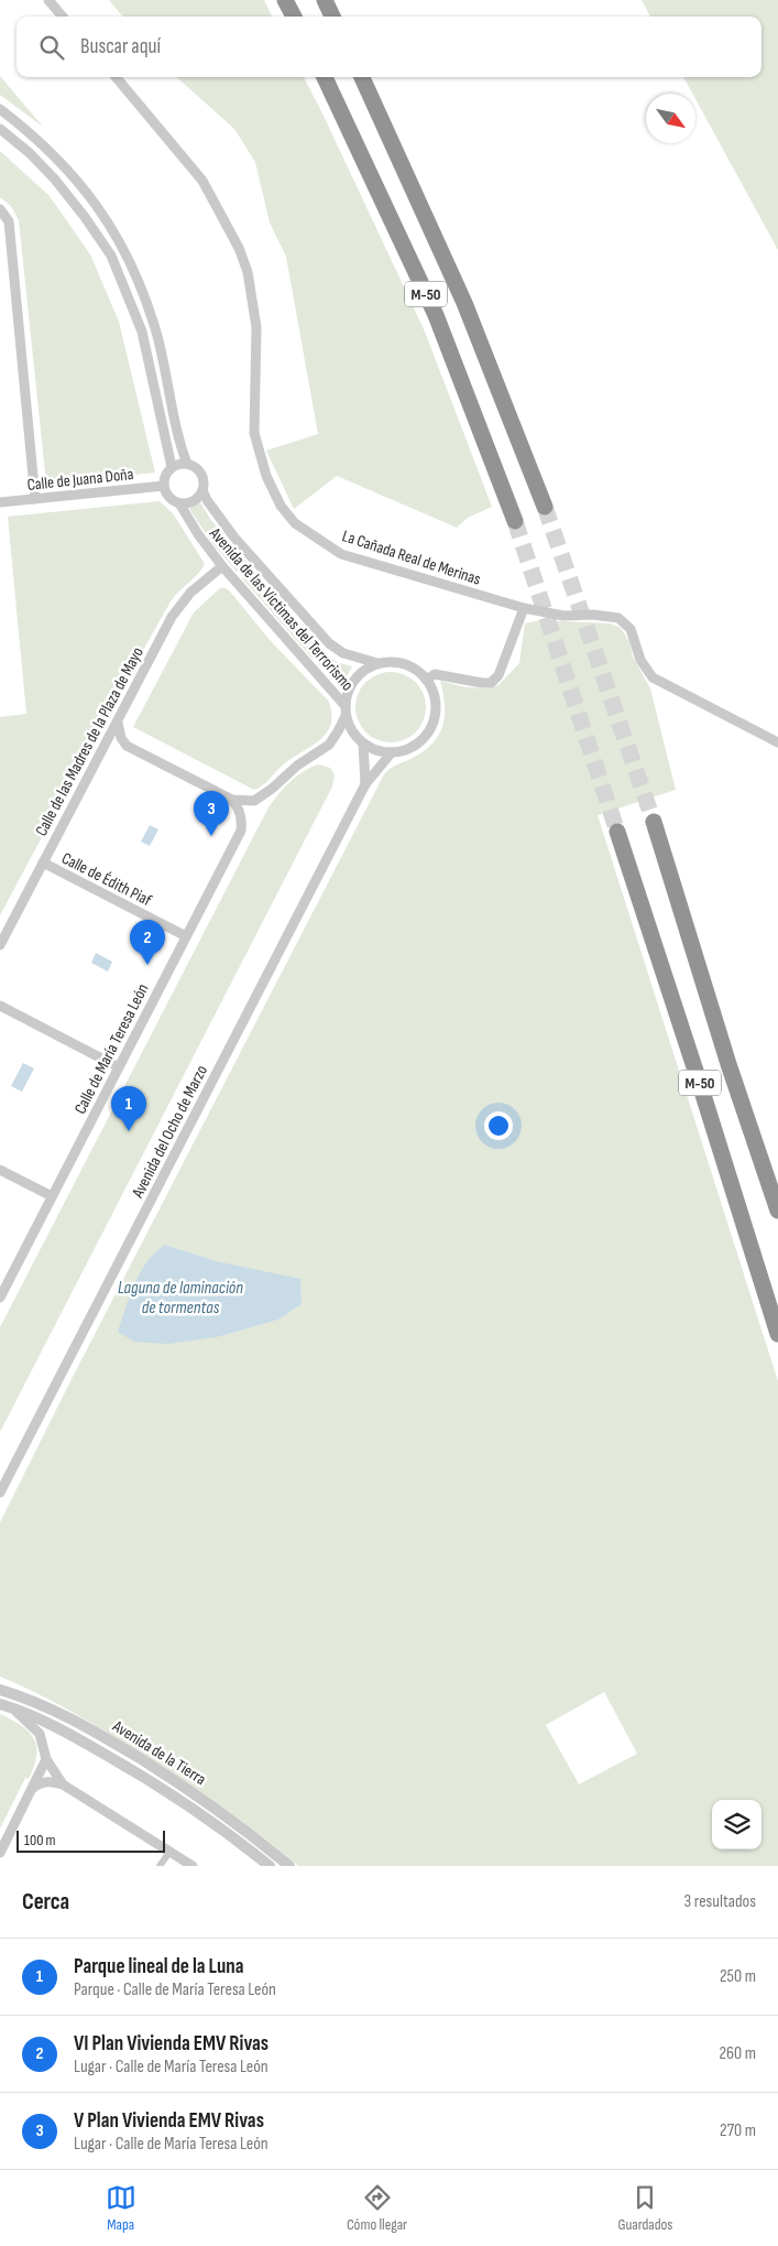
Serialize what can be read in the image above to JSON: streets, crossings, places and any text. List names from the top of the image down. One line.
{"streets":{"highway":["M-50"],"street":["Calle de Juana Doña","La Cañada Real de Merinas","Avenida de las Víctimas del Terrorismo","Calle de las Madres de la Plaza de Mayo","Calle de Édith Piaf","Calle de María Teresa León","Avenida del Ocho de Marzo","Avenida de la Tierra"]},"crossings":[["Calle de Juana Doña","Avenida de las Víctimas del Terrorismo"],["Avenida de las Víctimas del Terrorismo","Calle de las Madres de la Plaza de Mayo"],["Avenida de las Víctimas del Terrorismo","Avenida del Ocho de Marzo"],["Calle de las Madres de la Plaza de Mayo","Calle de Édith Piaf"],["Calle de Édith Piaf","Calle de María Teresa León"]],"water":["Laguna de laminación de tormentas"],"scale_bar":"100 m","north":"bottom right","page":{"search":"Buscar aquí","pins":["3","2","1"],"scale":"100 m","heading":["Cerca","3 resultados"],"list":[{"mark":"1","name":"Parque lineal de la Luna","note":"Parque · Calle de María Teresa León","value":"250 m"},{"mark":"2","name":"VI Plan Vivienda EMV Rivas","note":"Lugar · Calle de María Teresa León","value":"260 m"},{"mark":"3","name":"V Plan Vivienda EMV Rivas","note":"Lugar · Calle de María Teresa León","value":"270 m"}],"nav":["Mapa","Cómo llegar","Guardados"]}}
